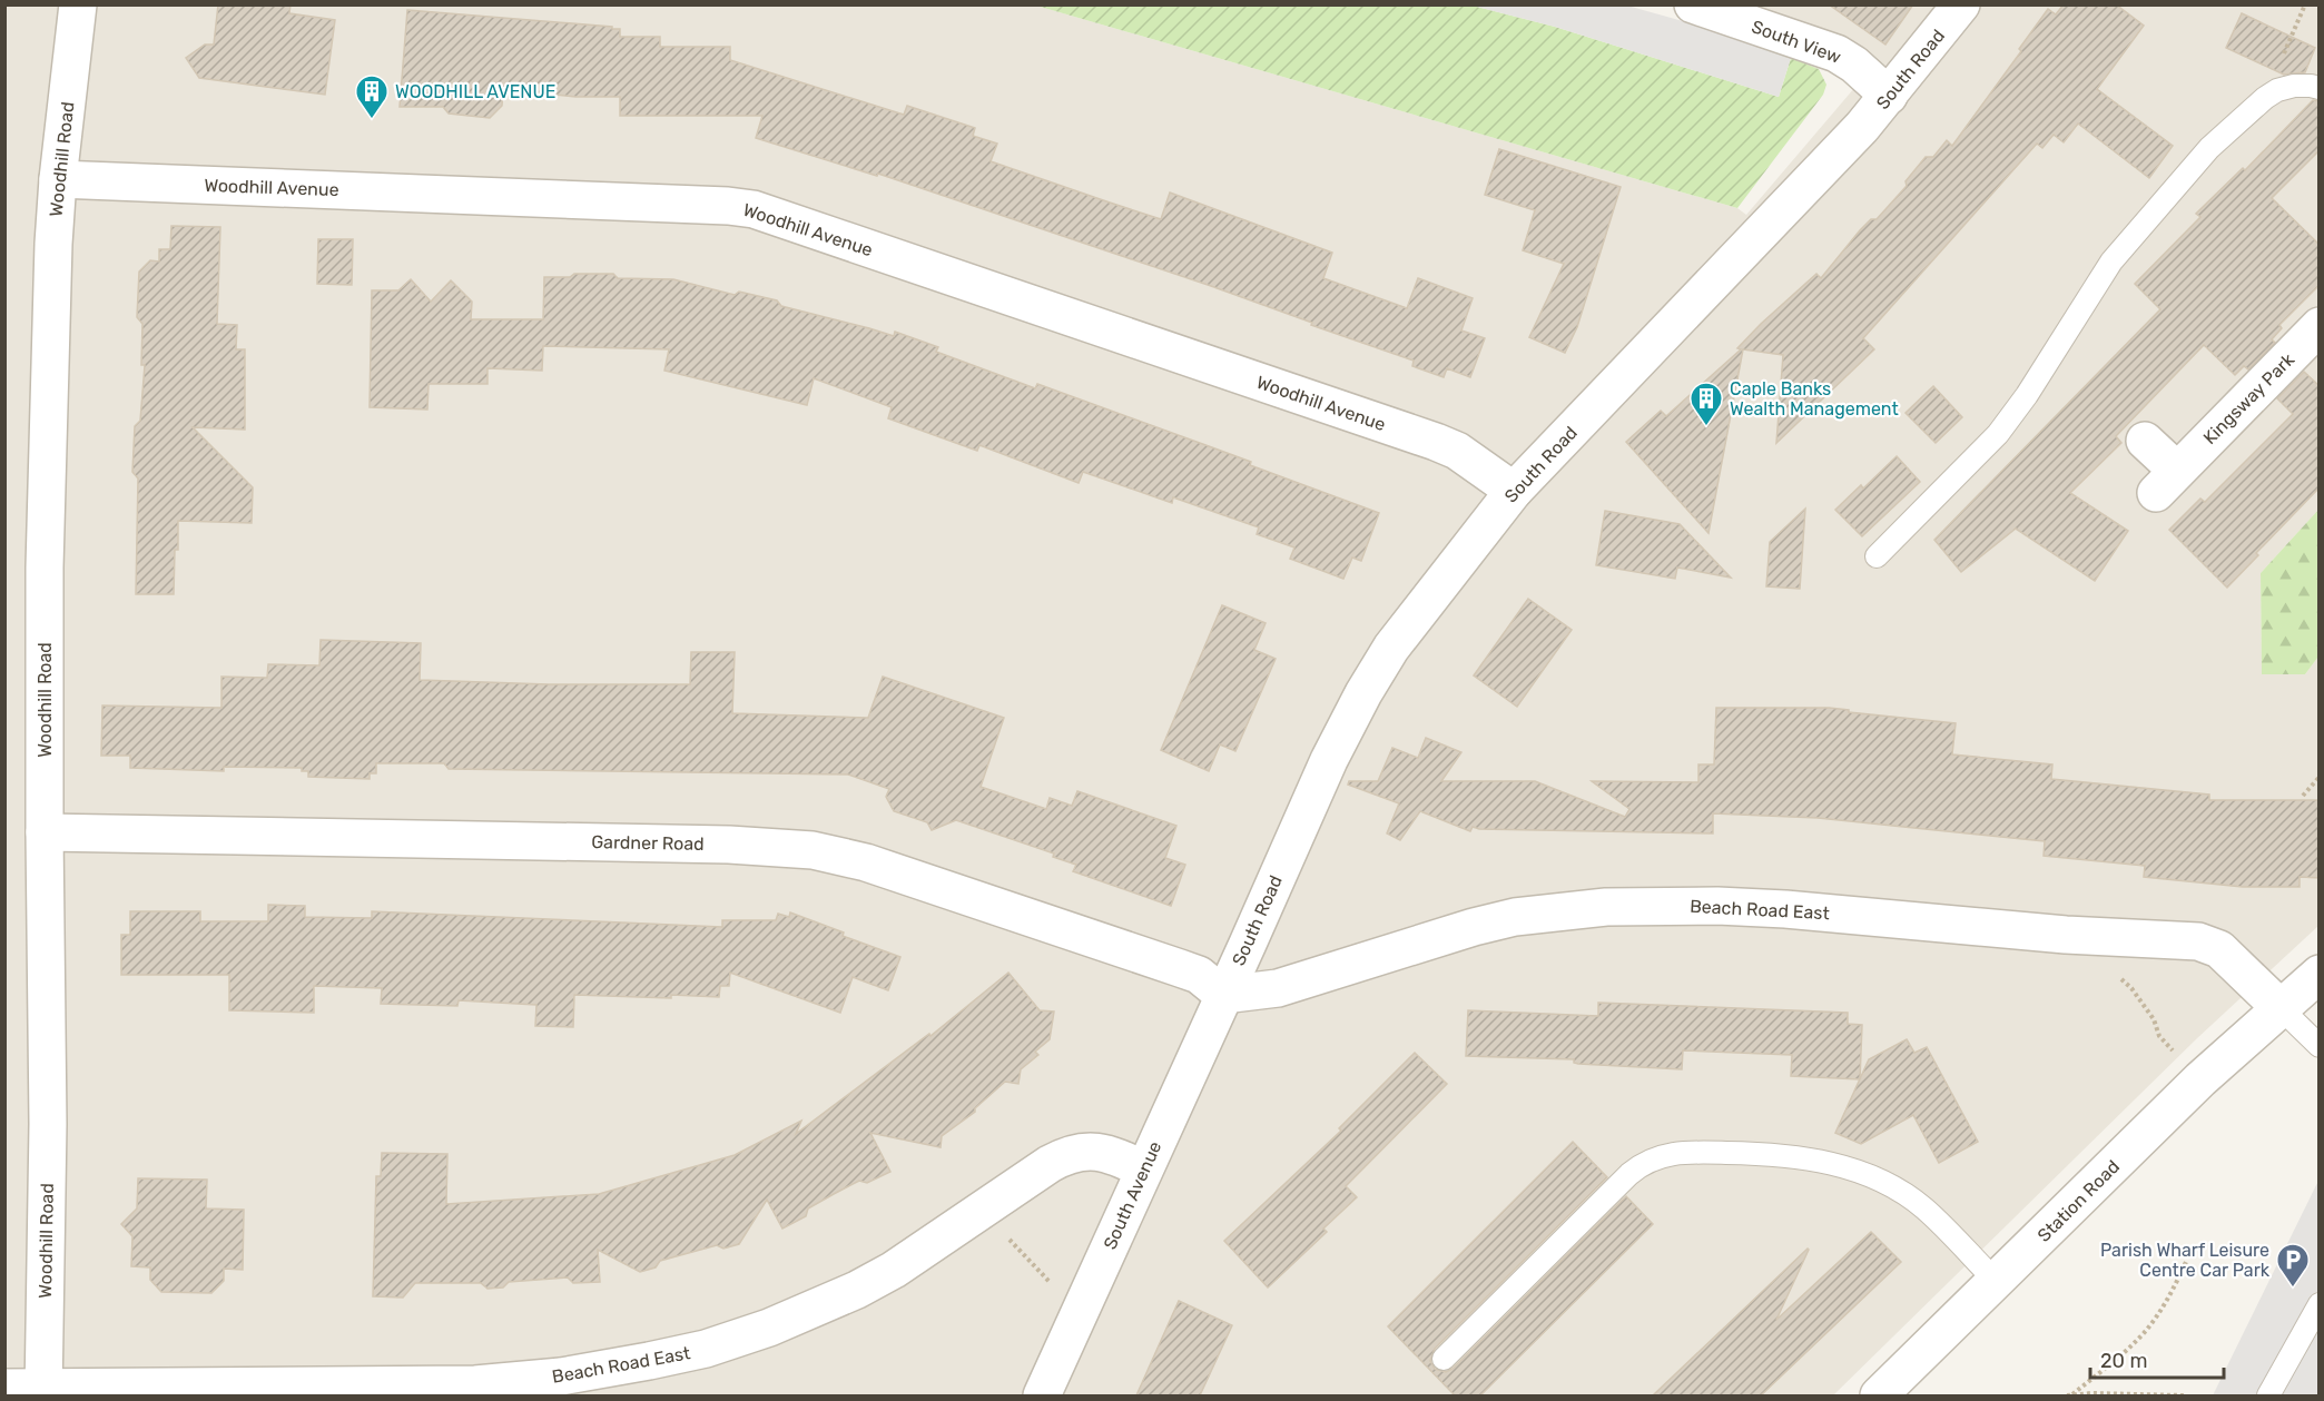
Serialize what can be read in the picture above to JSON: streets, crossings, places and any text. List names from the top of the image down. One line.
{"streets":{"street":["South View","South Road","Woodhill Road","Woodhill Avenue","Kingsway Park","Gardner Road","Beach Road East","South Avenue","Station Road"]},"crossings":[["South View","South Road"],["South Road","Woodhill Avenue"],["South Road","Gardner Road"],["South Road","Beach Road East"],["South Road","South Avenue"],["Woodhill Road","Woodhill Avenue"],["Woodhill Road","Gardner Road"],["Woodhill Road","Beach Road East"],["Gardner Road","Beach Road East"],["Gardner Road","South Avenue"],["Beach Road East","South Avenue"],["Beach Road East","Station Road"]],"places":{"building":["WOODHILL AVENUE","Caple Banks Wealth Management"],"parking":["Parish Wharf Leisure Centre Car Park"]},"scale_bar":"20 m"}
